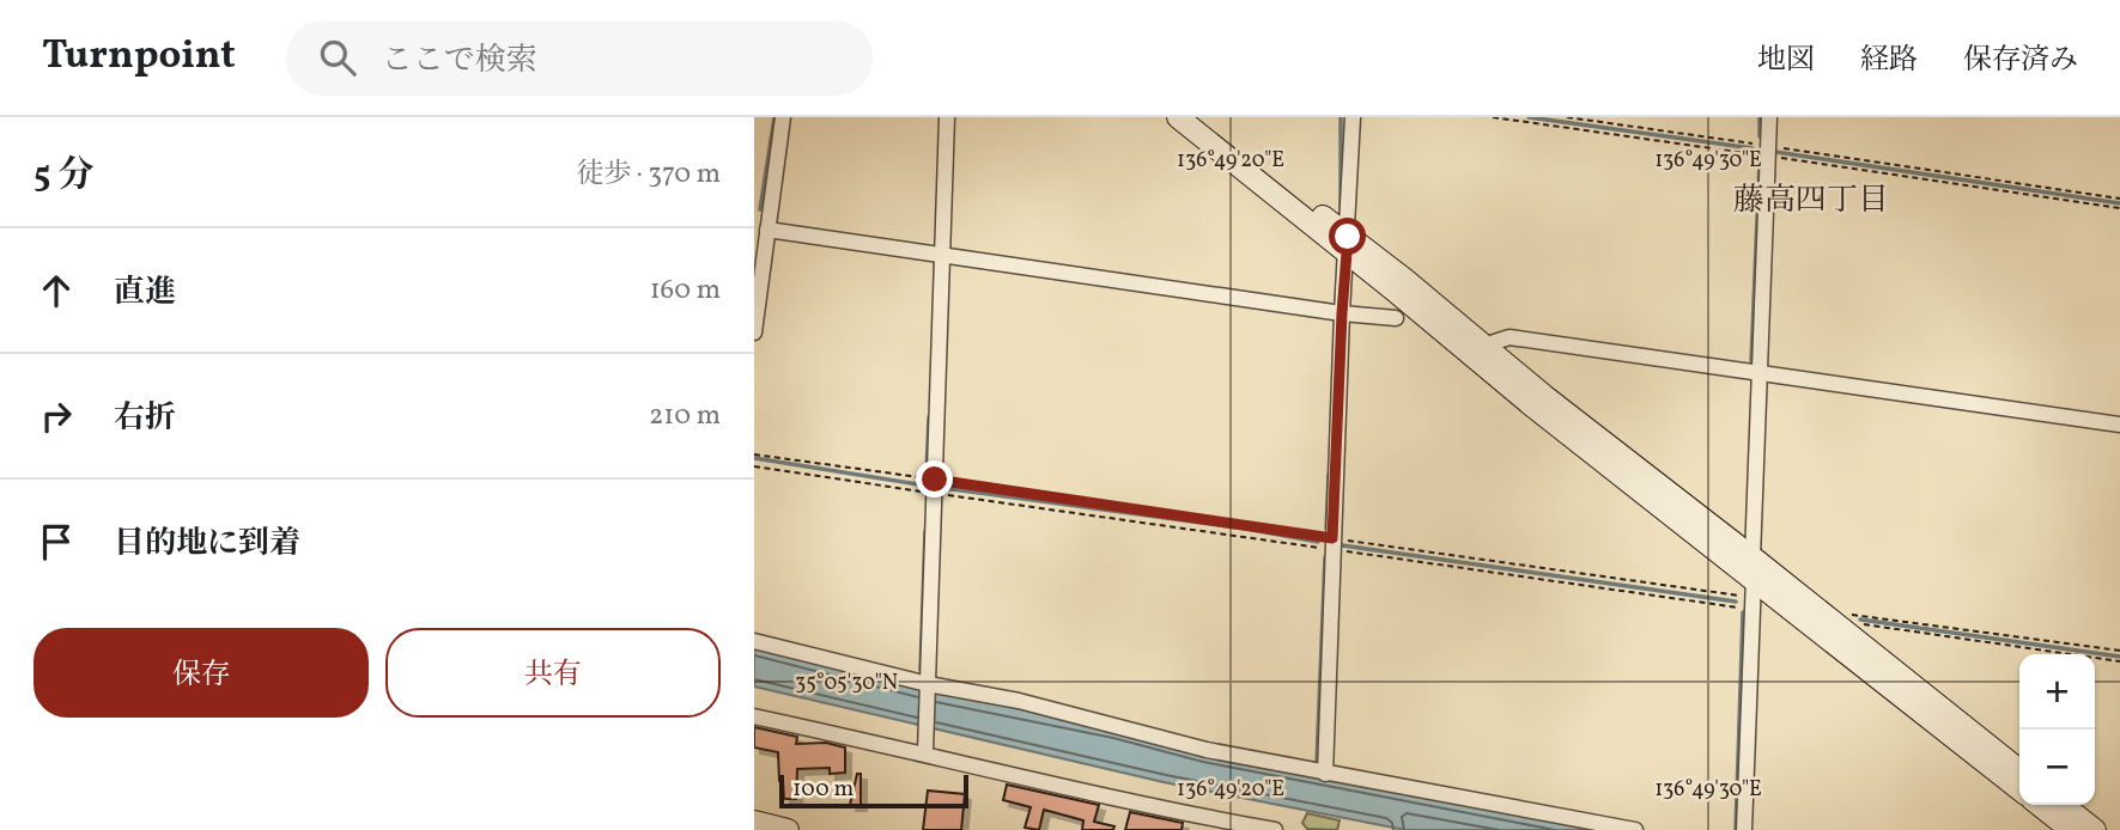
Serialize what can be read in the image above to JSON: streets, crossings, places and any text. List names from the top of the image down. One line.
{"districts":["藤高四丁目"],"scale_bar":"100 m","page":{"header":"Turnpoint","search":"ここで検索","nav":["地図","経路","保存済み"],"heading":["5 分","徒歩 · 370 m"],"list":[["直進","160 m"],["右折","210 m"],"目的地に到着"],"buttons":["保存","共有"],"map_buttons":["+","−"],"scale":"100 m"},"coordinates":["136°49'20\"E","136°49'30\"E","35°05'30\"N"]}
